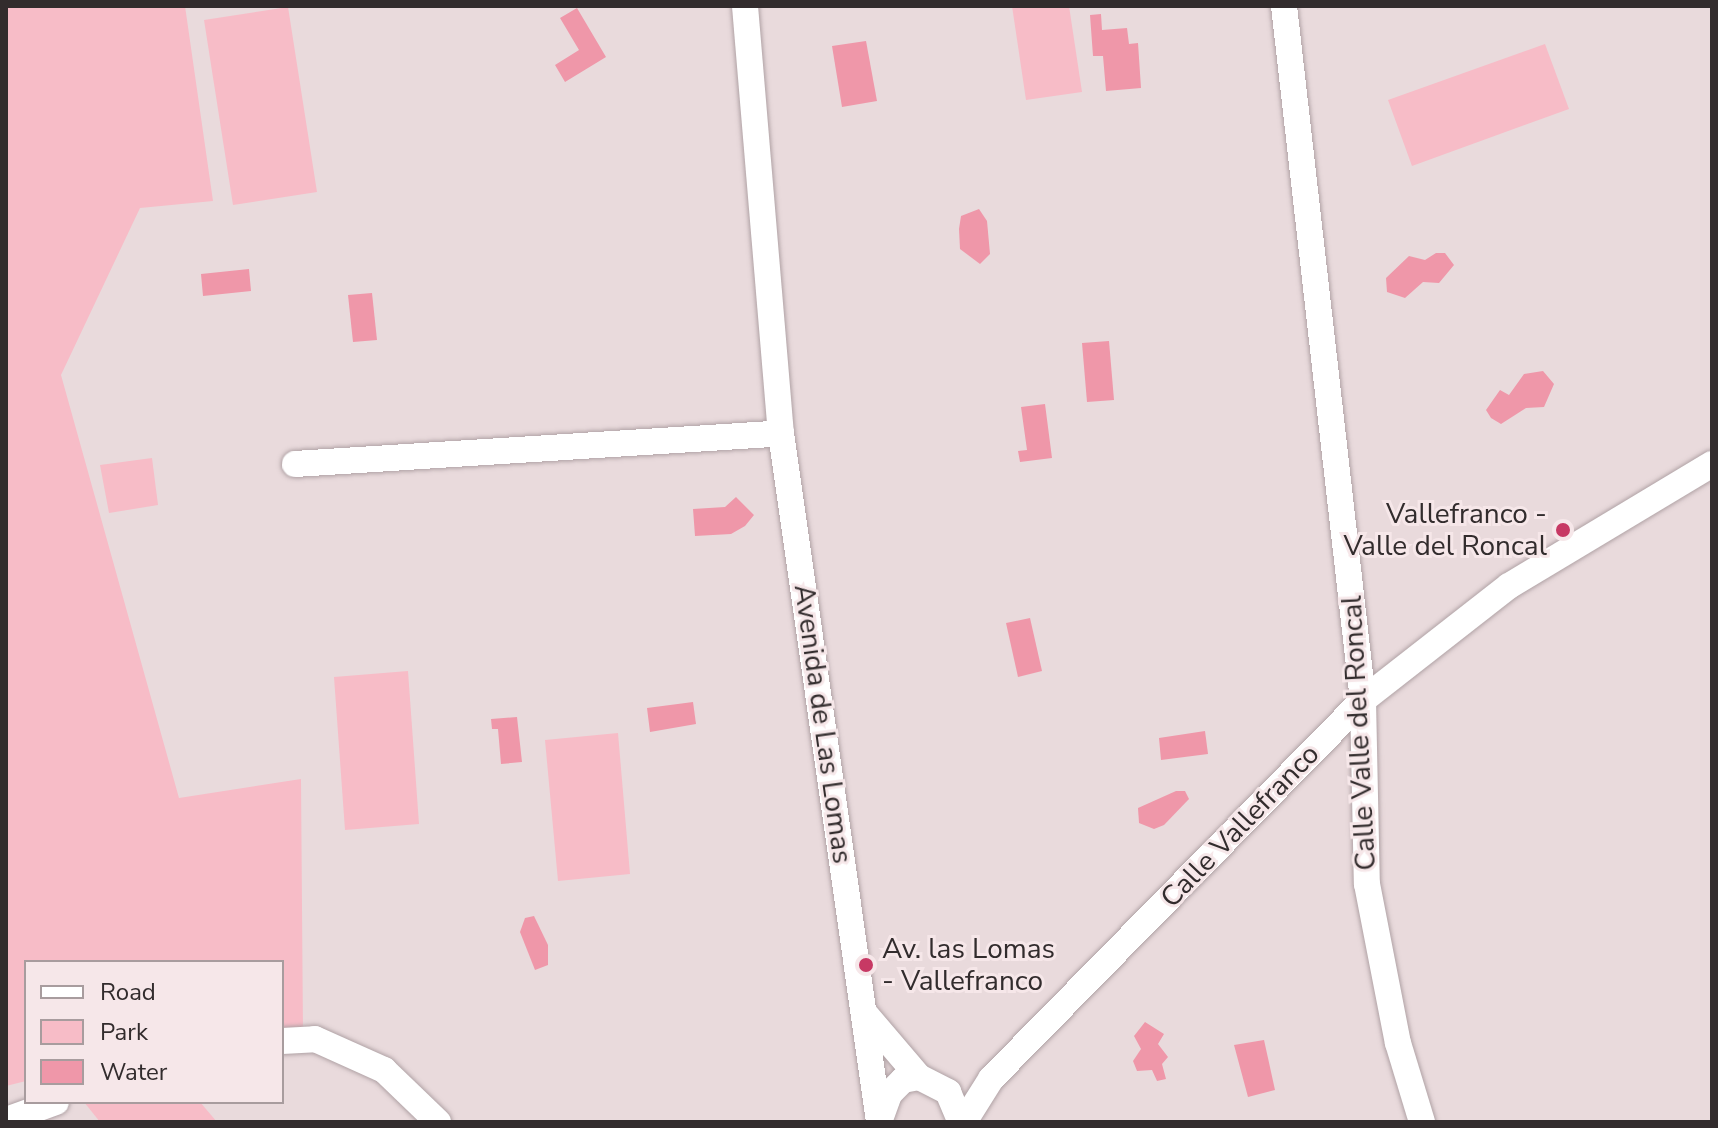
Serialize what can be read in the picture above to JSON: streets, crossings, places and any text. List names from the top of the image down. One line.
{"streets":{"street":["Avenida de Las Lomas","Calle Valle del Roncal","Calle Vallefranco"]},"crossings":[["Calle Valle del Roncal","Calle Vallefranco"]],"places":["Vallefranco - Valle del Roncal","Av. las Lomas - Vallefranco"],"legend":["Road","Park","Water"]}
